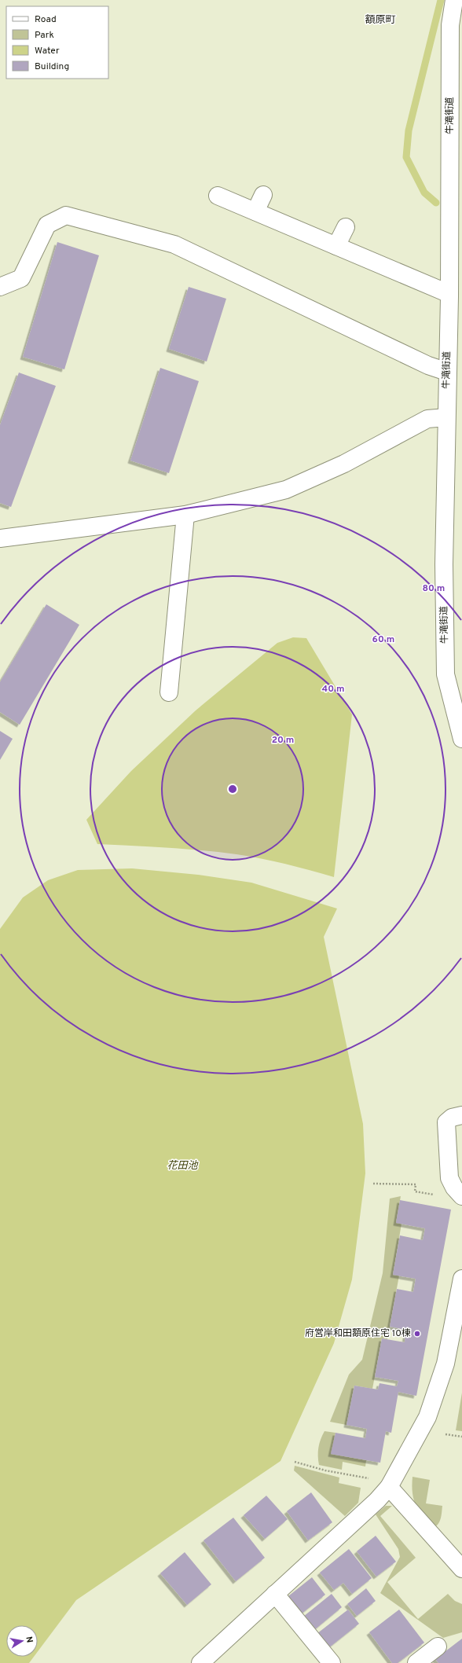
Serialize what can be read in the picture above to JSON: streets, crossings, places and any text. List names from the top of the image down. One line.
{"streets":{"street":["牛滝街道"]},"districts":["額原町"],"water":["花田池"],"places":["府営岸和田額原住宅 10棟"],"legend":["Road","Park","Water","Building"],"north":"right","rings":["80 m","60 m","40 m","20 m"]}
